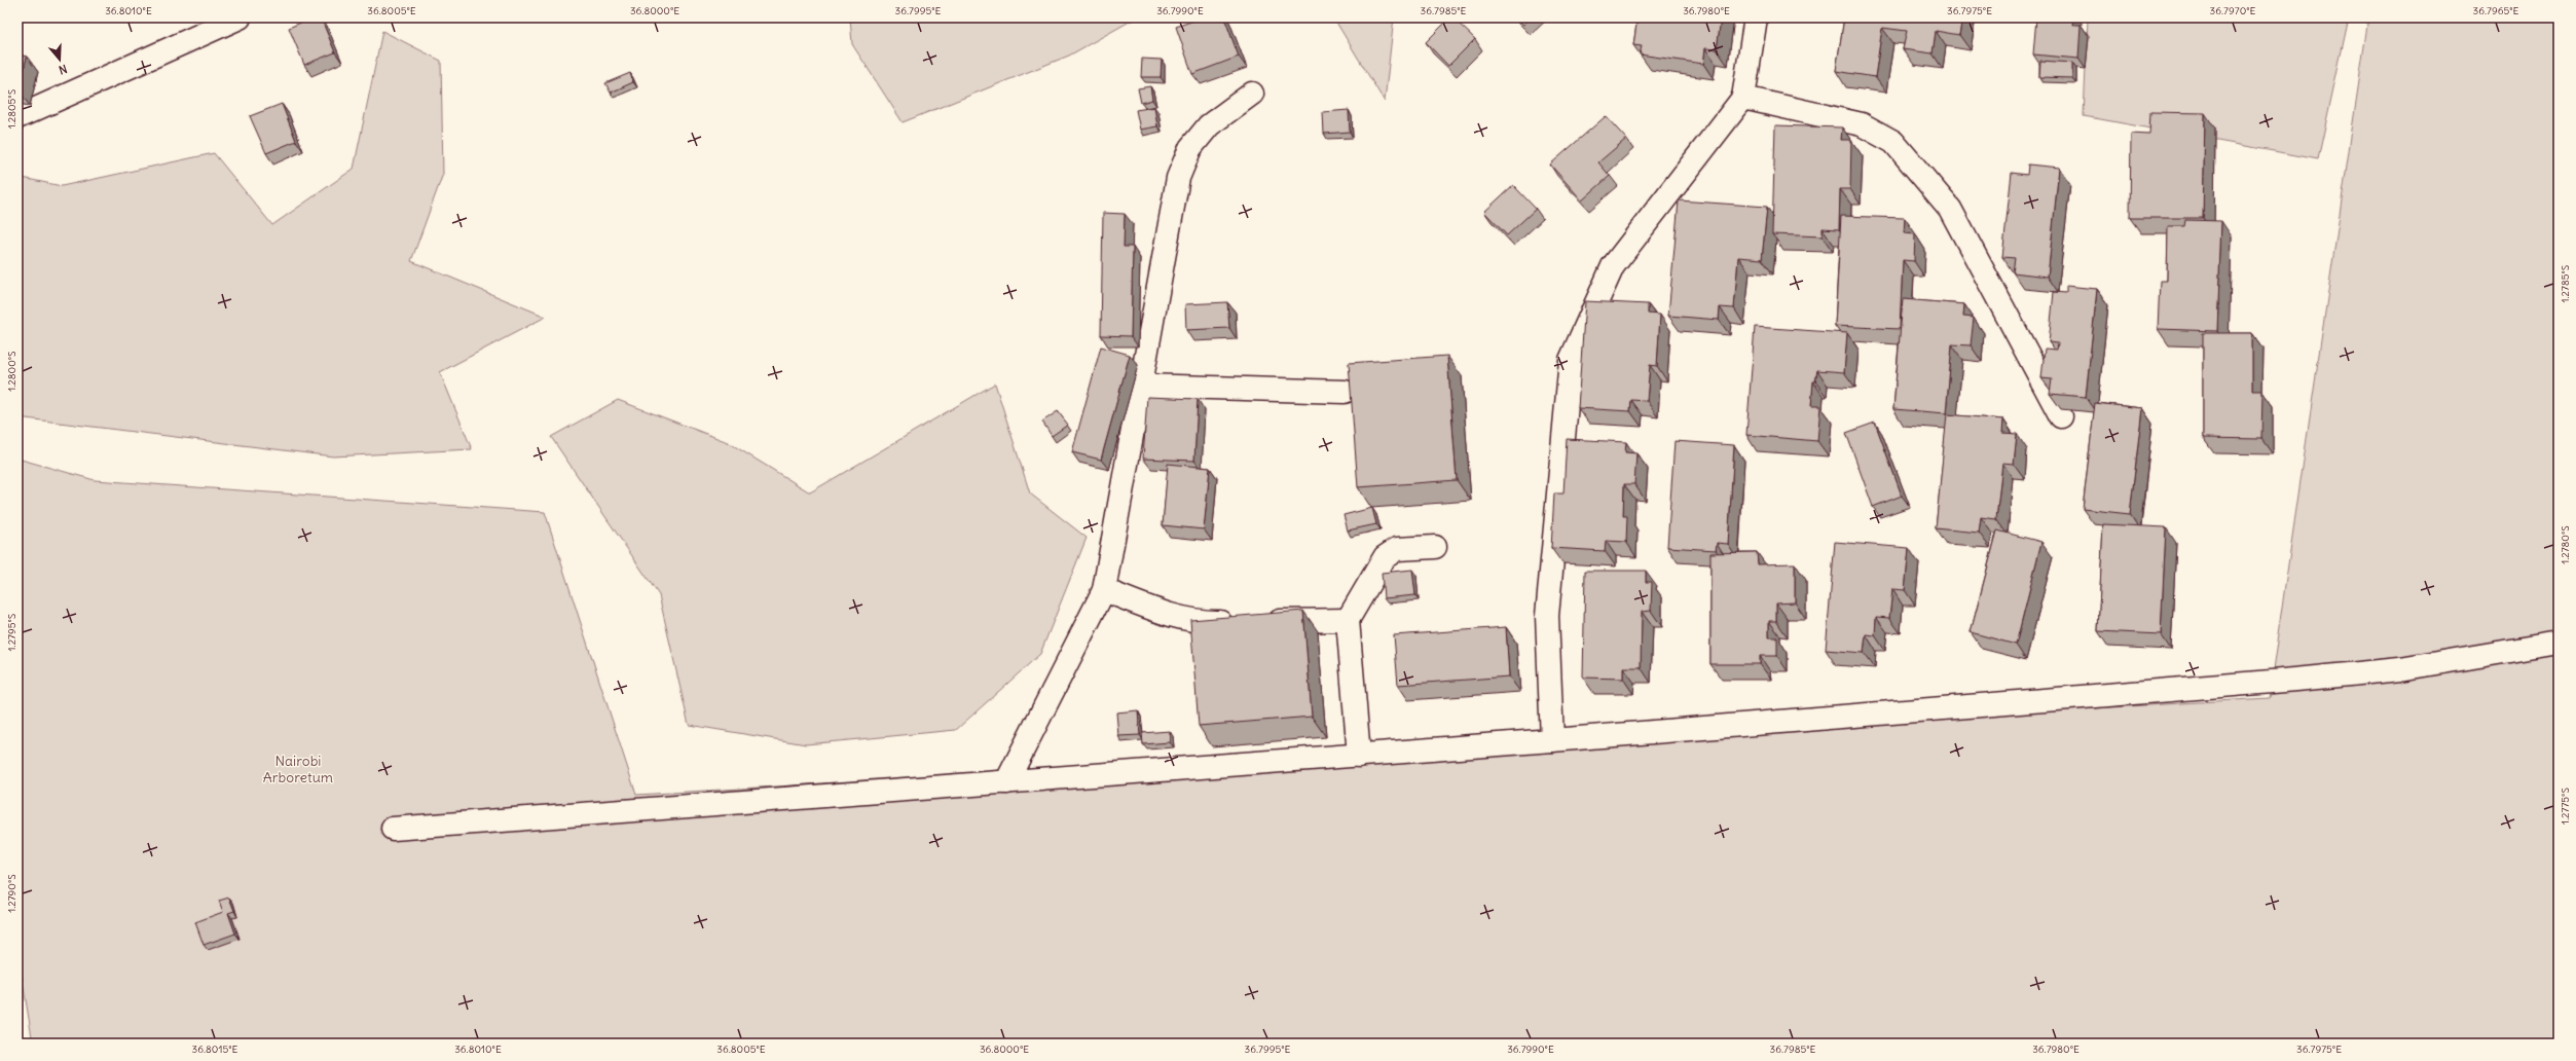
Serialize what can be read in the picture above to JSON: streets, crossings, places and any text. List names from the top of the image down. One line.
{"parks":["Nairobi Arboretum"],"north":"bottom","coordinates":["36.8010°E","36.8005°E","36.8000°E","36.7995°E","36.7990°E","36.7985°E","36.7980°E","36.7975°E","36.7970°E","36.7965°E","1.2805°S","1.2785°S","1.2800°S","1.2780°S","1.2795°S","1.2775°S","1.2790°S","36.8015°E"]}
